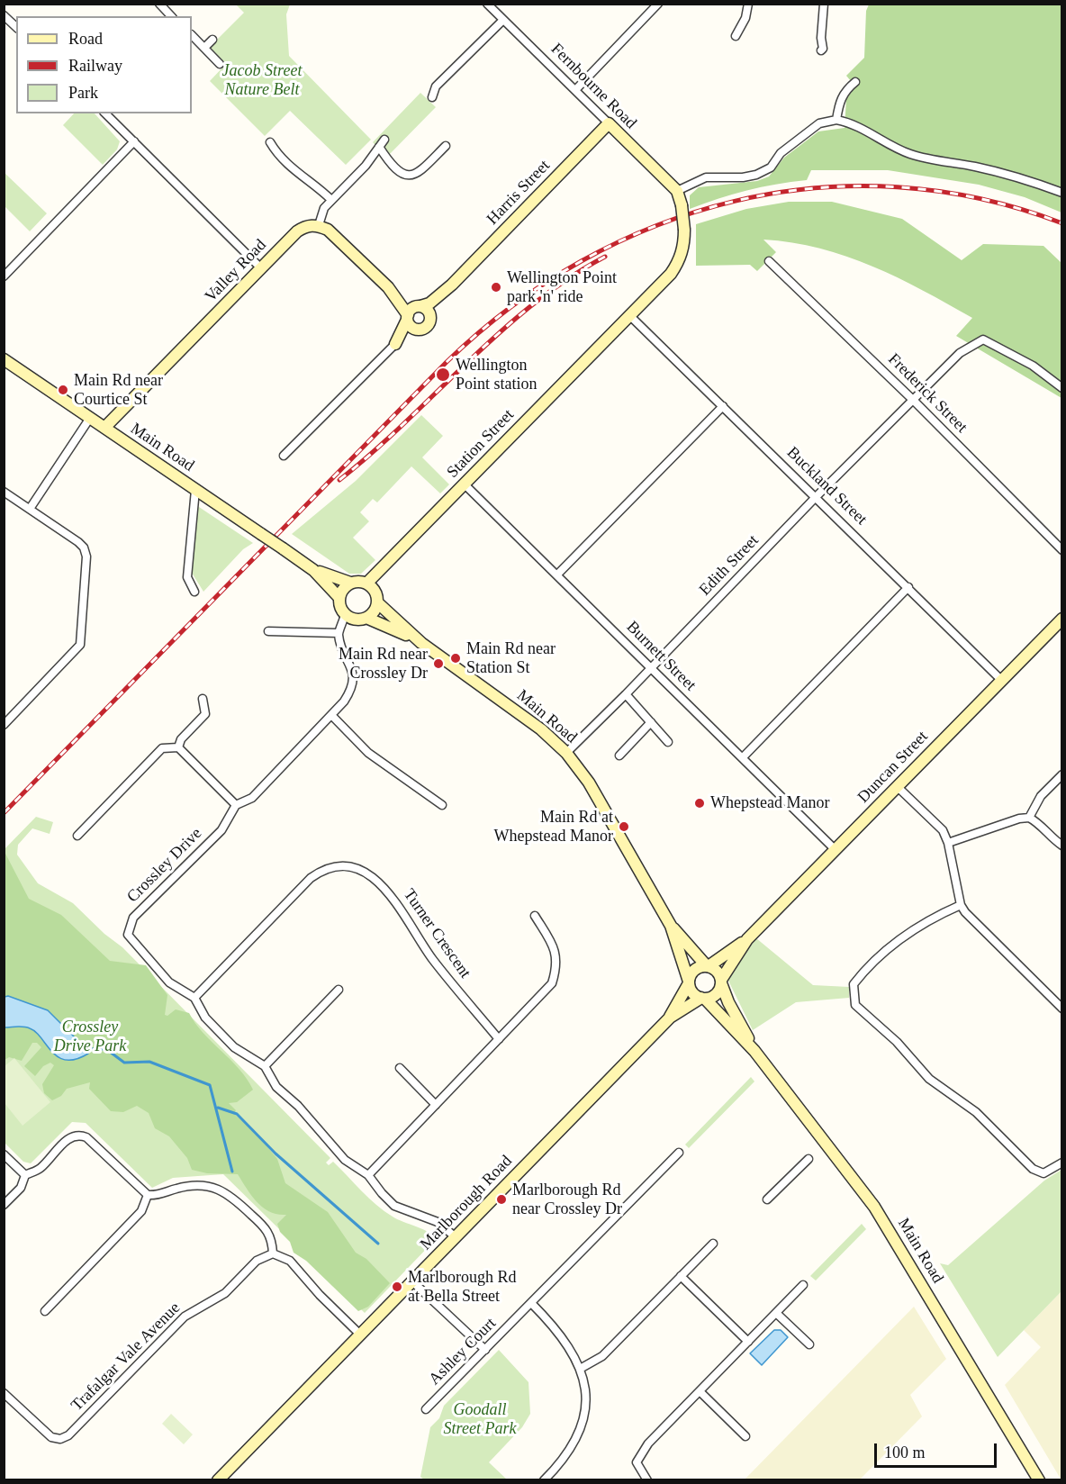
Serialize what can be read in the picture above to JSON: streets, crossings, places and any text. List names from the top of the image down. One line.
{"streets":{"street":["Fernbourne Road","Harris Street","Valley Road","Frederick Street","Station Street","Main Road","Buckland Street","Edith Street","Burnett Street","Duncan Street","Crossley Drive","Turner Crescent","Marlborough Road","Ashley Court","Trafalgar Vale Avenue"]},"crossings":[["Fernbourne Road","Harris Street"],["Fernbourne Road","Station Street"],["Valley Road","Main Road"],["Frederick Street","Edith Street"],["Station Street","Main Road"],["Station Street","Buckland Street"],["Station Street","Burnett Street"],["Main Road","Edith Street"],["Main Road","Duncan Street"],["Main Road","Marlborough Road"],["Buckland Street","Edith Street"],["Buckland Street","Duncan Street"],["Edith Street","Burnett Street"],["Burnett Street","Duncan Street"],["Duncan Street","Marlborough Road"],["Crossley Drive","Turner Crescent"],["Crossley Drive","Marlborough Road"]],"parks":["Jacob Street Nature Belt","Crossley Drive Park","Goodall Street Park"],"places":["Wellington Point park 'n' ride","Wellington Point station","Main Rd near Courtice St","Main Rd near Station St","Main Rd near Crossley Dr","Whepstead Manor","Main Rd at Whepstead Manor","Marlborough Rd near Crossley Dr","Marlborough Rd at Bella Street"],"legend":["Road","Railway","Park"],"scale_bar":"100 m"}
